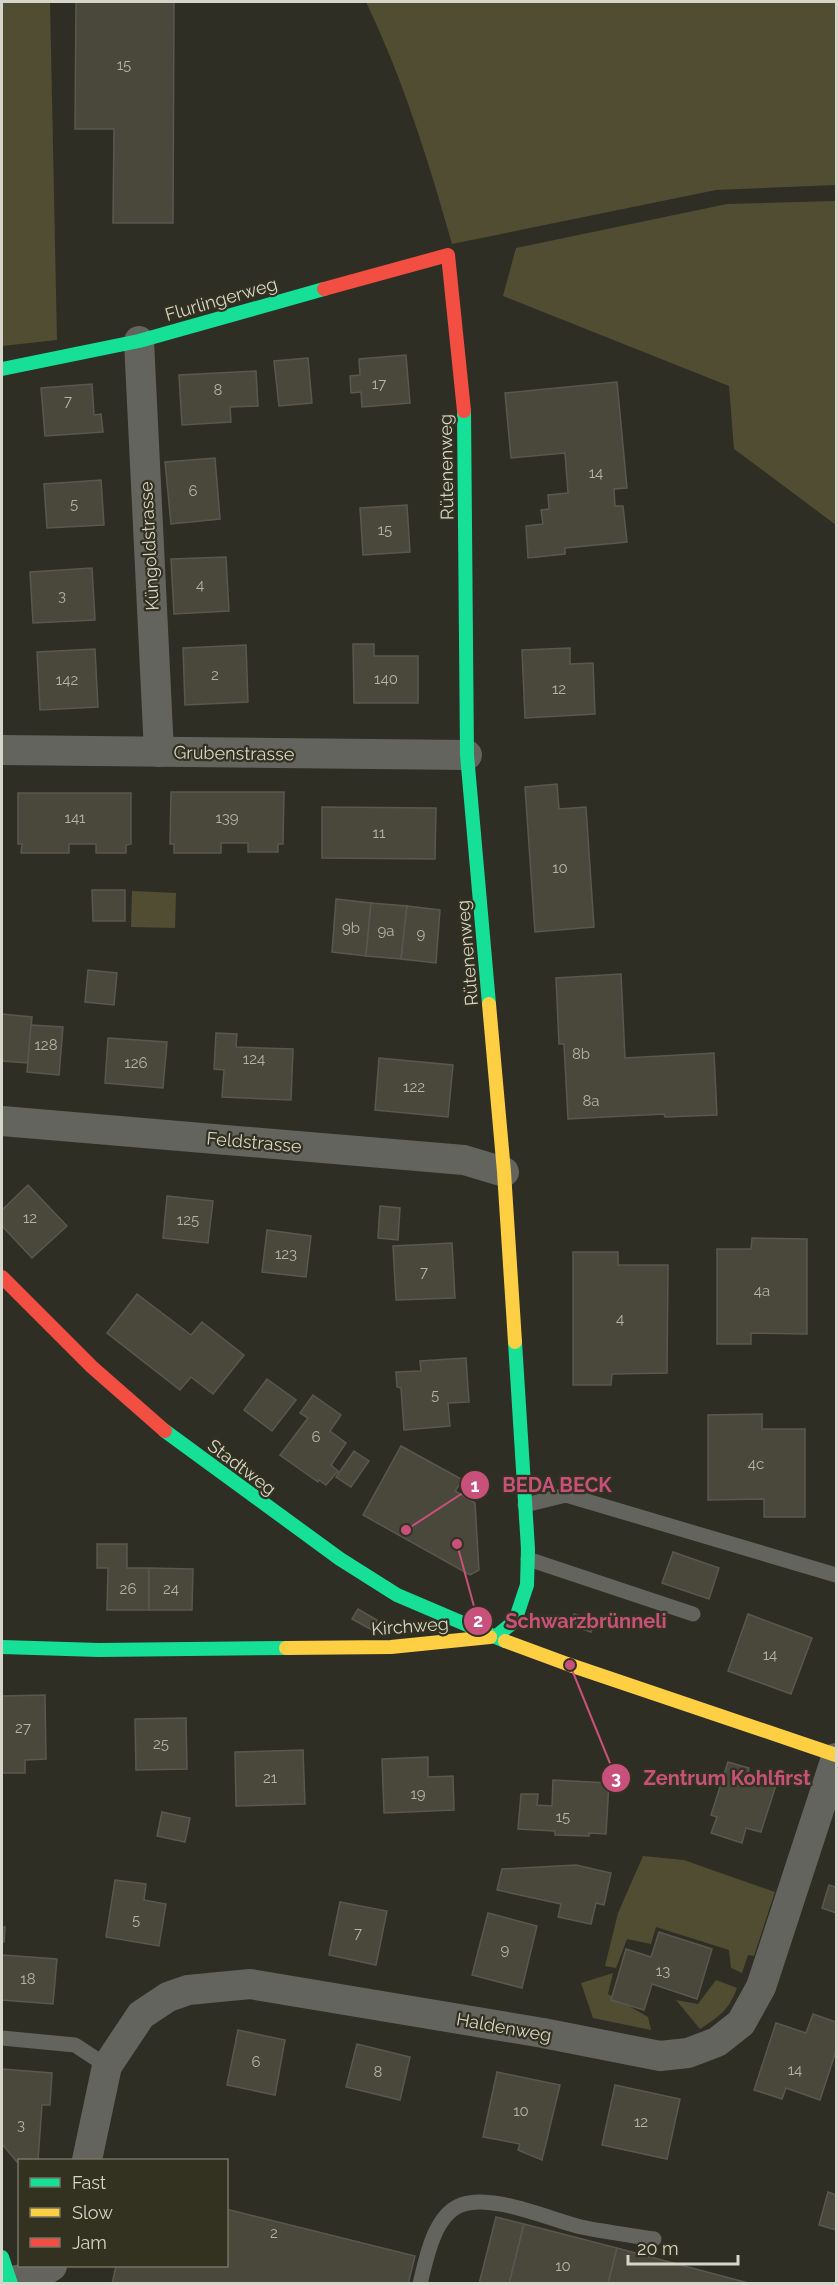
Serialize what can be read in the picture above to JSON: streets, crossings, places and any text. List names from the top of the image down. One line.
{"streets":{"street":["Flurlingerweg","Rütenenweg","Küngoldstrasse","Grubenstrasse","Feldstrasse","Stadtweg","Kirchweg","Haldenweg"]},"crossings":[["Flurlingerweg","Rütenenweg"],["Flurlingerweg","Küngoldstrasse"],["Rütenenweg","Grubenstrasse"],["Rütenenweg","Feldstrasse"],["Rütenenweg","Stadtweg"],["Rütenenweg","Kirchweg"],["Küngoldstrasse","Grubenstrasse"],["Stadtweg","Kirchweg"],["Kirchweg","Haldenweg"]],"places":["BEDA BECK","Schwarzbrünneli","Zentrum Kohlfirst"],"house_numbers":["15","17","8","7","14","6","5","15","4","3","2","140","142","12","141","139","11","10","9b","9a","9","128","8b","124","126","122","8a","12","125","123","7","4a","4","5","6","4c","26","24","14","27","25","21","19","15","5","7","9","13","18","6","14","8","10","12","3","2","10"],"legend":["Fast","Slow","Jam"],"scale_bar":"20 m"}
